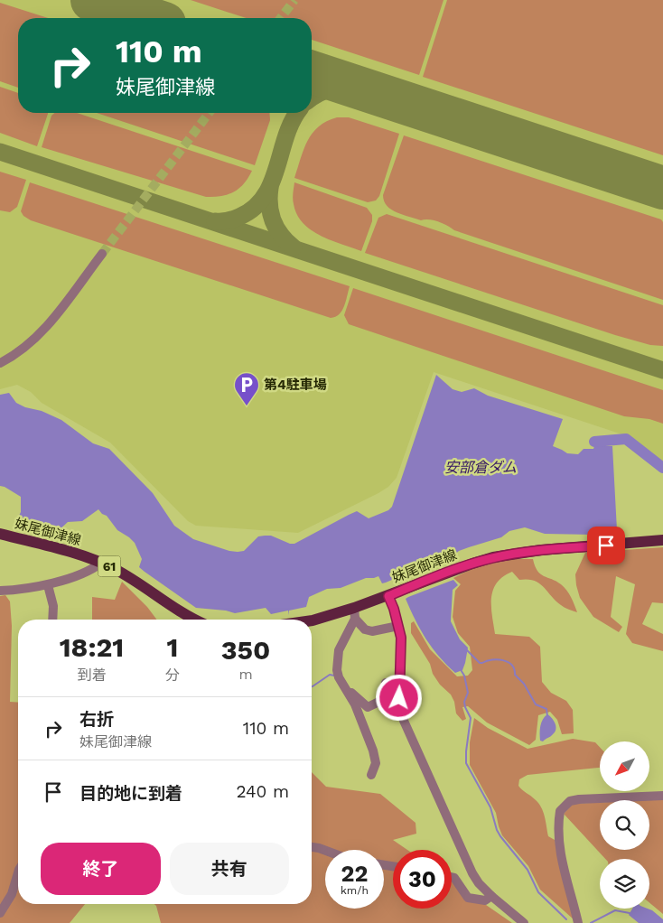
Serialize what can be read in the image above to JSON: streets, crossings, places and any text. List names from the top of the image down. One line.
{"streets":{"main road":["妹尾御津線","61"]},"water":["安部倉ダム"],"places":{"parking":["第4駐車場"]},"north":"bottom left","page":{"turn":["110 m","妹尾御津線"],"eta":["18:21","到着","1","分","350","m"],"list":[{"name":"右折","note":"妹尾御津線","value":"110 m"},{"name":"目的地に到着","value":"240 m"}],"buttons":["終了","共有"],"speed":"22 km/h","limit":"30"}}
